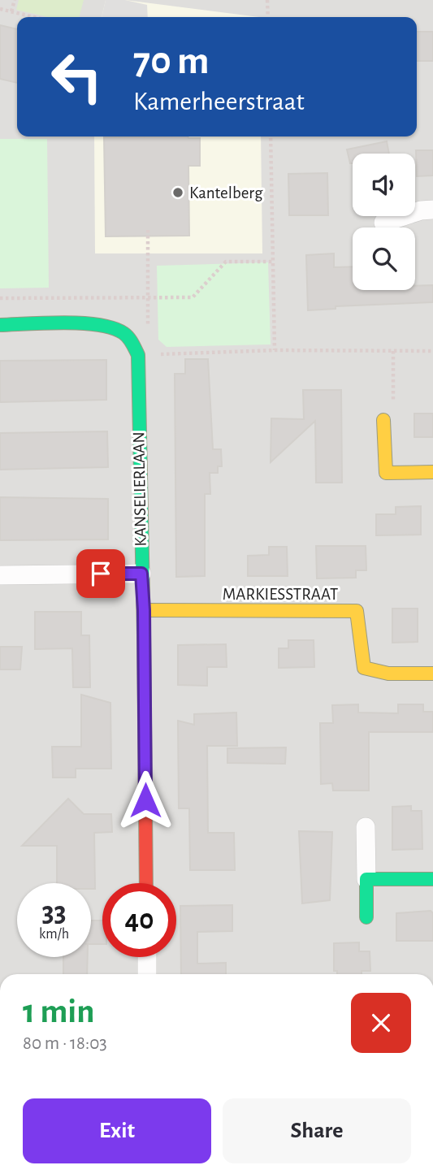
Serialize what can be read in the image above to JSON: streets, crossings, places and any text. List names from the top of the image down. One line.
{"streets":{"street":["KANSELIERLAAN","MARKIESSTRAAT"]},"crossings":[["KANSELIERLAAN","MARKIESSTRAAT"]],"places":["Kantelberg"],"page":{"turn":["70 m","Kamerheerstraat"],"speed":"33 km/h","limit":"40","heading":["1 min","80 m · 18:03"],"buttons":["Exit","Share"]}}
